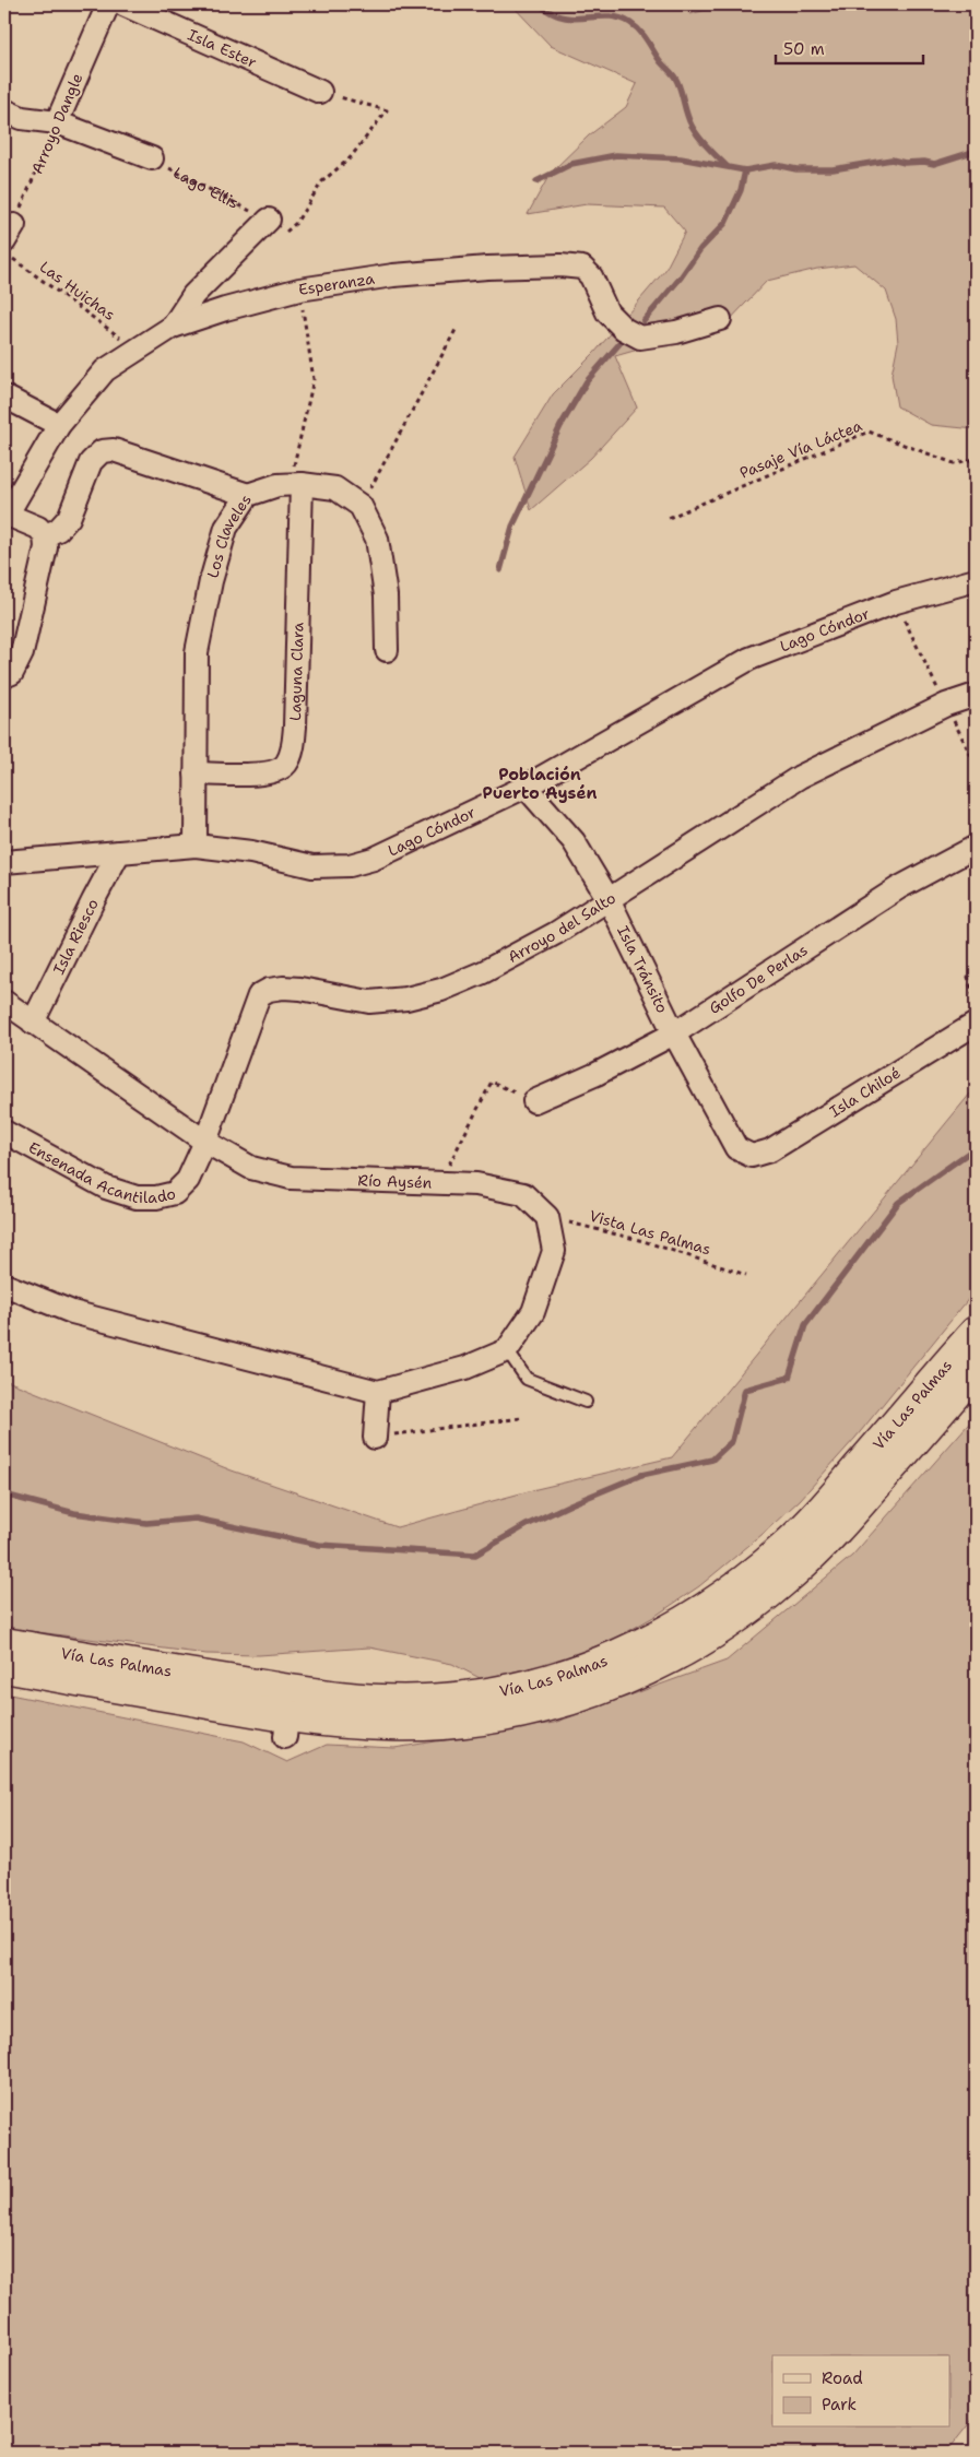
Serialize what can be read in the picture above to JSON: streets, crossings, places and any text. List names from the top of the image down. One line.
{"streets":{"highway":["Vía Las Palmas"],"street":["Isla Ester","Arroyo Dangle","Esperanza","Los Claveles","Lago Cóndor","Laguna Clara","Arroyo del Salto","Isla Riesco","Isla Tránsito","Golfo De Perlas","Isla Chiloé","Ensenada Acantilado","Río Aysén"],"path":["Lago Ellis","Las Huichas","Pasaje Vía Láctea","Vista Las Palmas"]},"crossings":[["Esperanza","Las Huichas"],["Los Claveles","Lago Cóndor"],["Los Claveles","Laguna Clara"],["Lago Cóndor","Isla Riesco"],["Lago Cóndor","Isla Tránsito"],["Arroyo del Salto","Isla Tránsito"],["Arroyo del Salto","Ensenada Acantilado"],["Arroyo del Salto","Río Aysén"],["Isla Riesco","Río Aysén"],["Isla Tránsito","Golfo De Perlas"],["Isla Tránsito","Isla Chiloé"],["Ensenada Acantilado","Río Aysén"],["Río Aysén","Vista Las Palmas"]],"districts":["Población Puerto Aysén"],"legend":["Road","Park"],"scale_bar":"50 m"}
